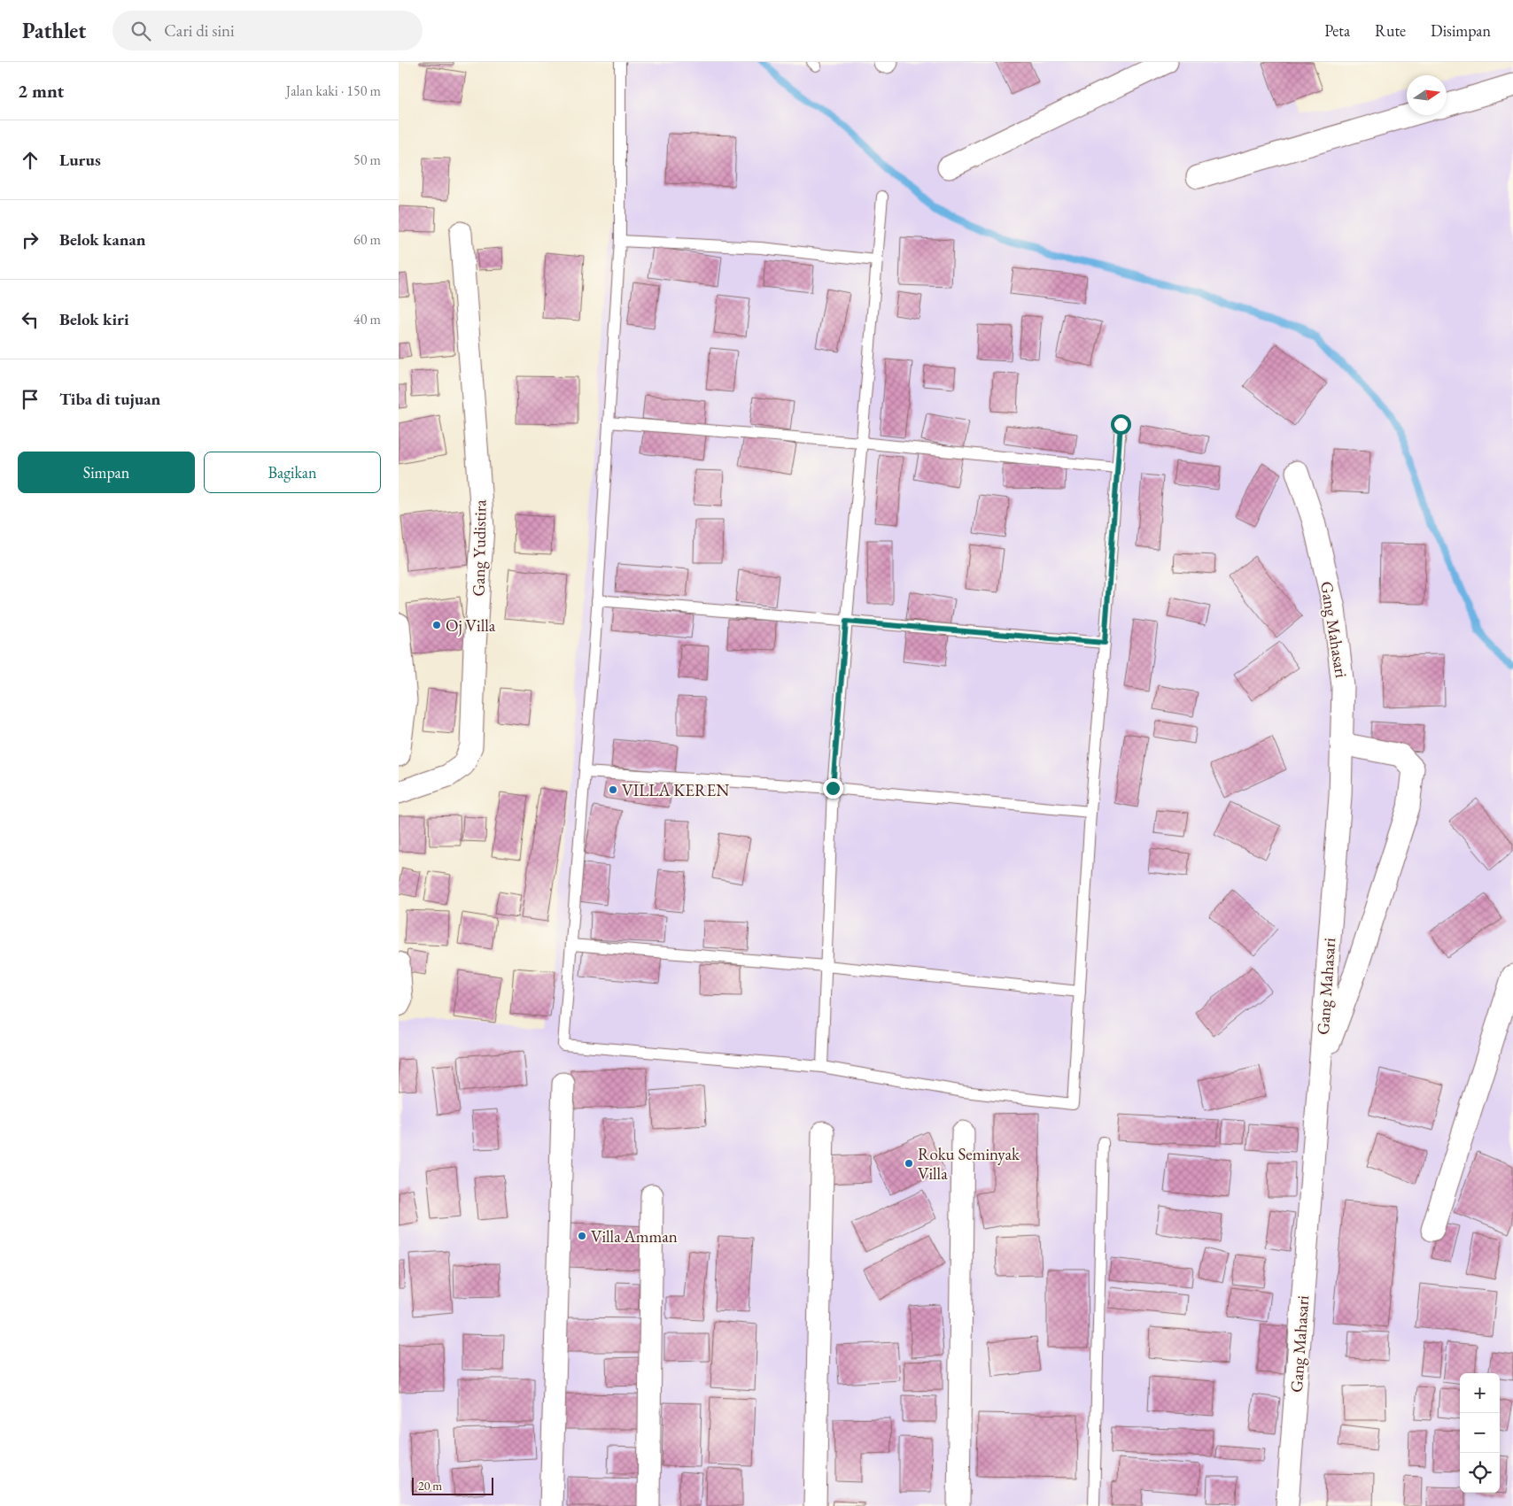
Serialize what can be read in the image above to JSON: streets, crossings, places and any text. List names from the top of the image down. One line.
{"streets":{"street":["Gang Yudistira","Gang Mahasari"]},"places":["Oj Villa","VILLA KEREN","Roku Seminyak Villa","Villa Amman"],"scale_bar":"20 m","north":"right","page":{"header":"Pathlet","search":"Cari di sini","nav":["Peta","Rute","Disimpan"],"heading":["2 mnt","Jalan kaki · 150 m"],"list":[["Lurus","50 m"],["Belok kanan","60 m"],["Belok kiri","40 m"],"Tiba di tujuan"],"buttons":["Simpan","Bagikan"],"map_buttons":["+","−"],"scale":"20 m"}}
